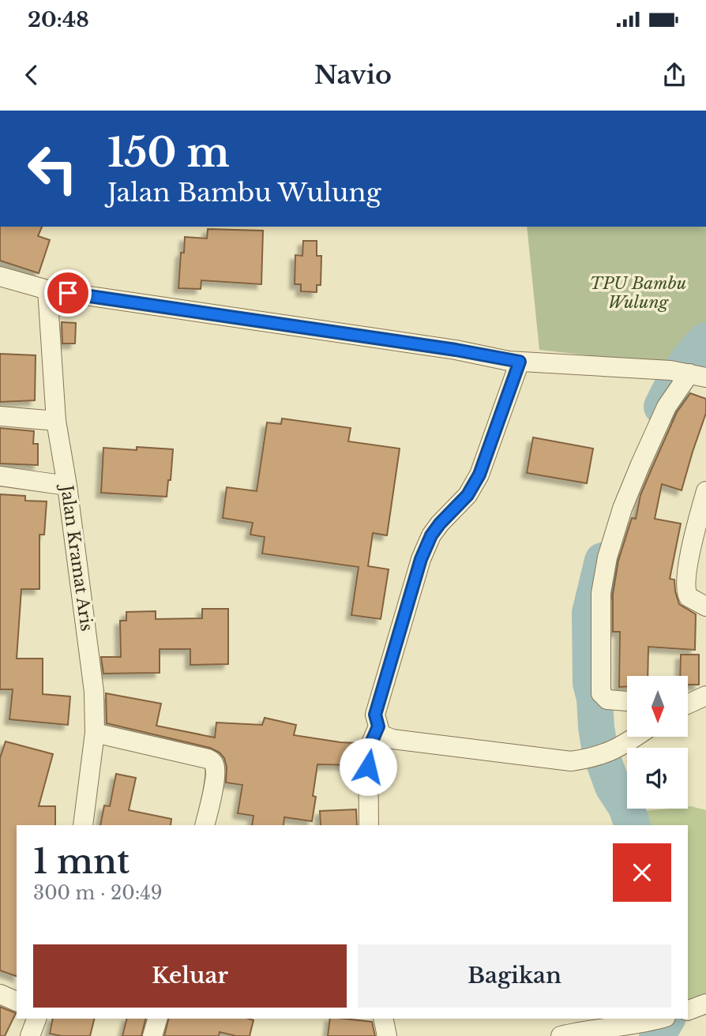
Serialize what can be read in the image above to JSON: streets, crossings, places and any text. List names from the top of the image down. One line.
{"streets":{"street":["Jalan Kramat Aris"]},"parks":["TPU Bambu Wulung"],"north":"bottom","page":{"status":"20:48","header":"Navio","turn":["150 m","Jalan Bambu Wulung"],"heading":["1 mnt","300 m · 20:49"],"buttons":["Keluar","Bagikan"]}}
